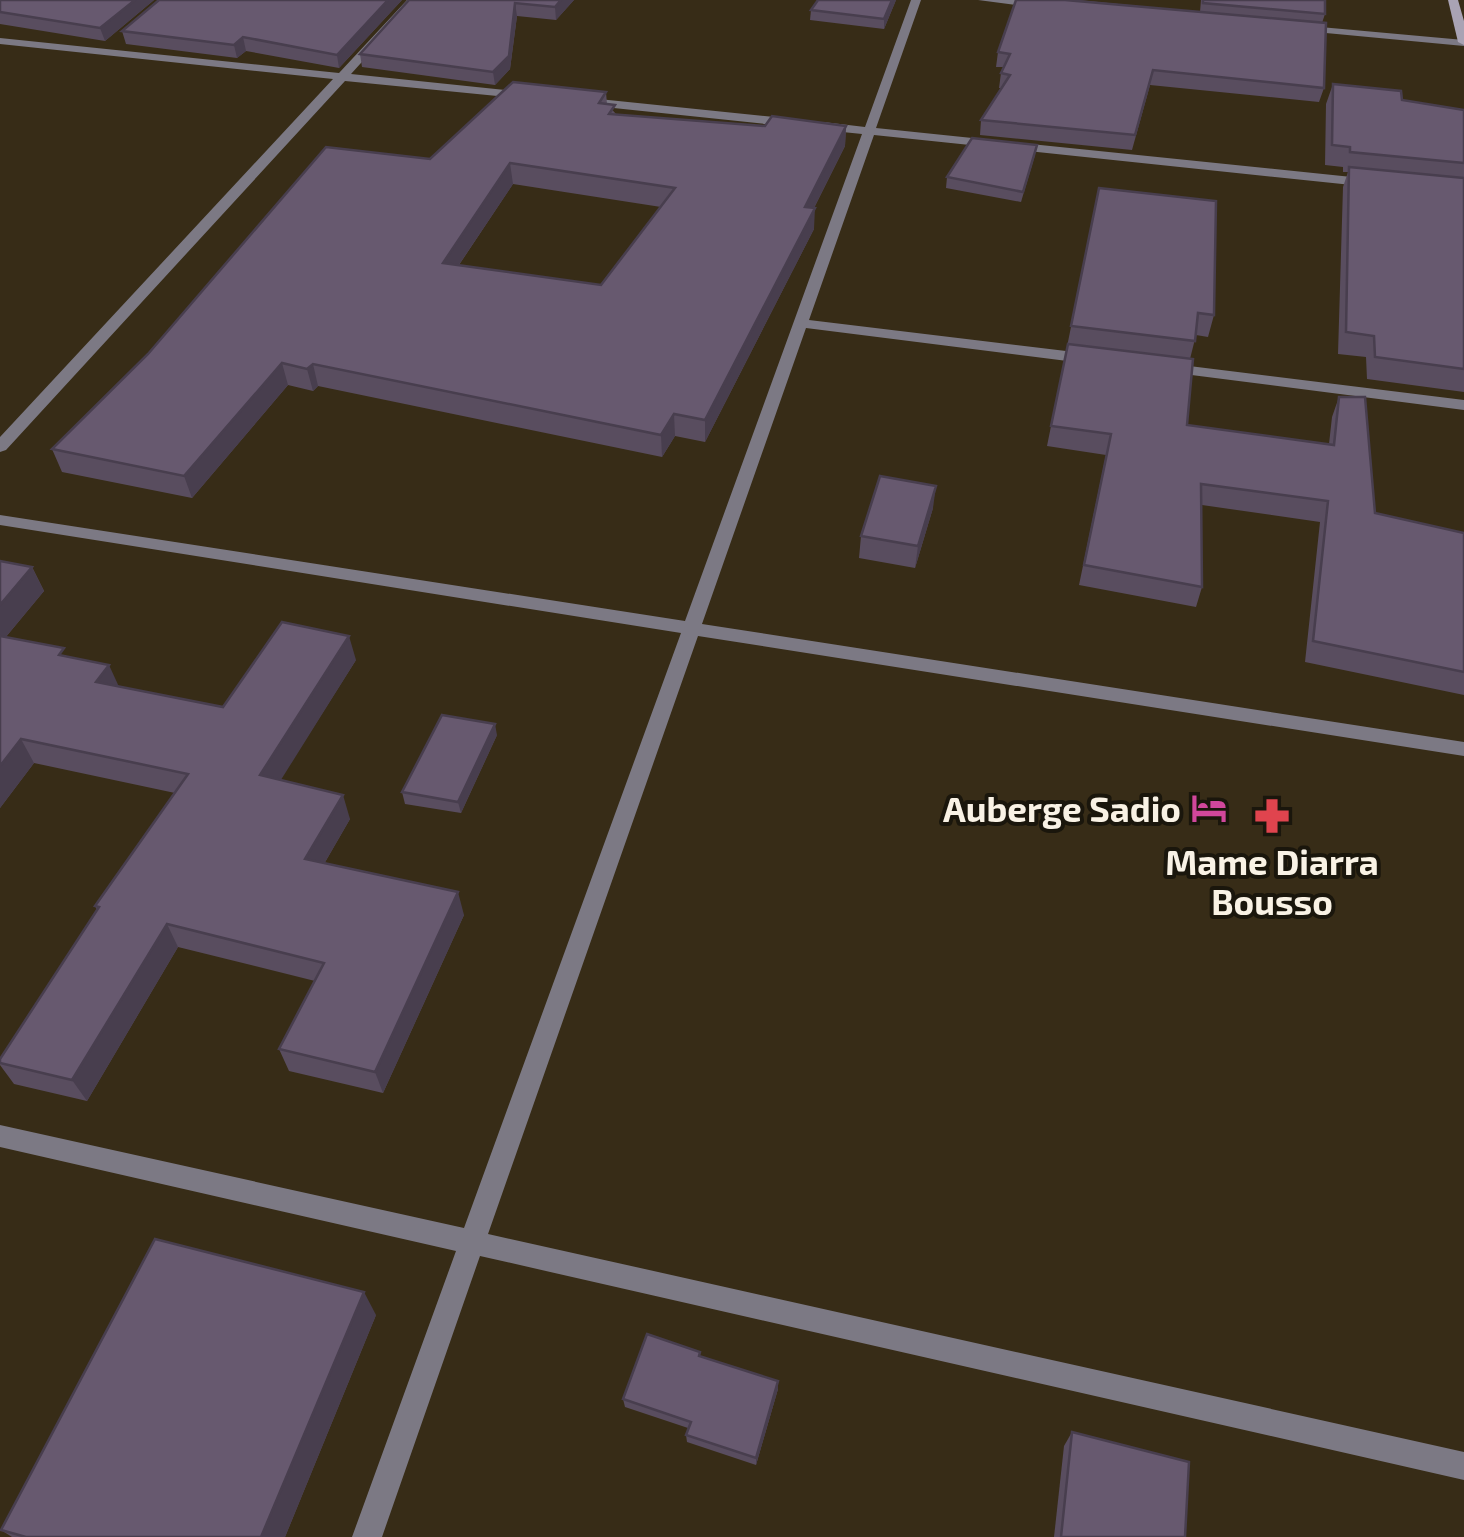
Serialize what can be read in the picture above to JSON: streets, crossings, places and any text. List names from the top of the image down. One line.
{"places":{"hotel":["Auberge Sadio"],"pharmacy":["Mame Diarra Bousso"]}}
